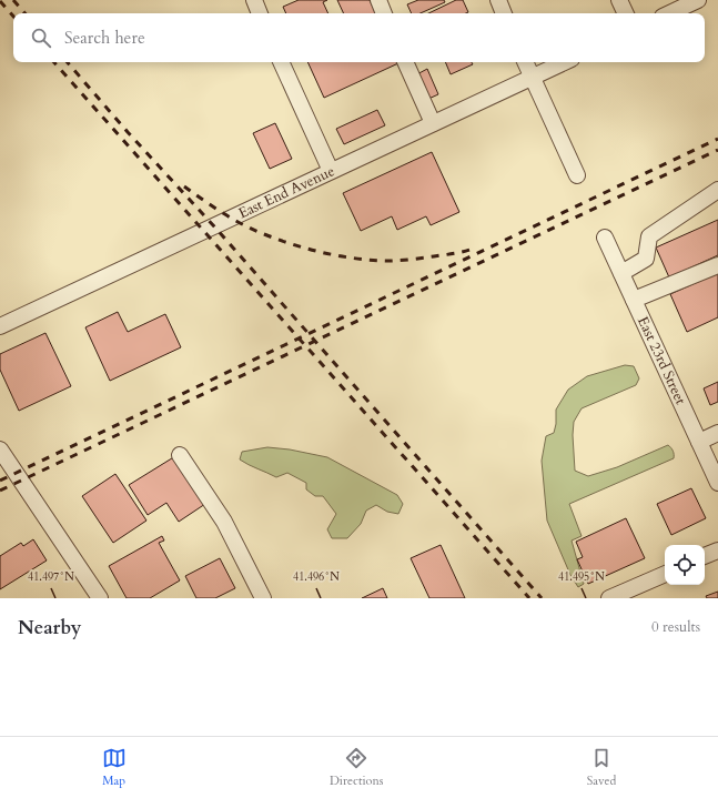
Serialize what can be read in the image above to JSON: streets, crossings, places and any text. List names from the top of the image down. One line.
{"streets":{"street":["East End Avenue","East 23rd Street"]},"page":{"search":"Search here","heading":["Nearby","0 results"],"nav":["Map","Directions","Saved"]},"coordinates":["41.497°N","41.496°N","41.495°N"]}
